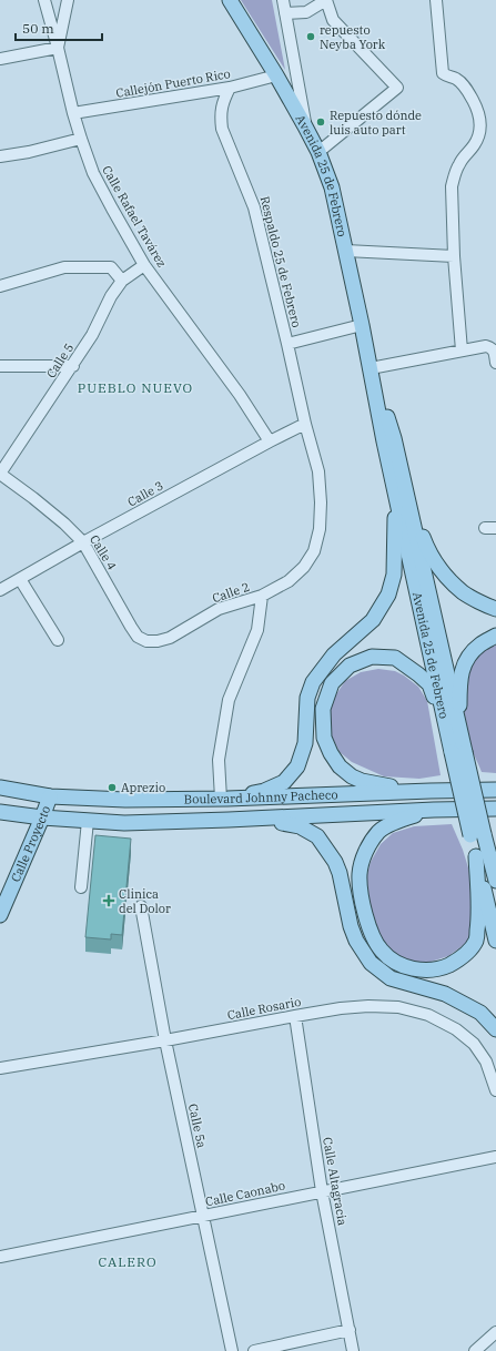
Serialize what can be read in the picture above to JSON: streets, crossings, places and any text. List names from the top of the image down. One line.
{"streets":{"main road":["Avenida 25 de Febrero","Boulevard Johnny Pacheco","Calle Proyecto"],"street":["Callejón Puerto Rico","Calle Rafael Tavárez","Respaldo 25 de Febrero","Calle 5","Calle 3","Calle 4","Calle 2","Calle Rosario","Calle 5a","Calle Altagracia","Calle Caonabo"]},"crossings":[["Callejón Puerto Rico","Avenida 25 de Febrero"],["Callejón Puerto Rico","Calle Rafael Tavárez"],["Callejón Puerto Rico","Respaldo 25 de Febrero"],["Avenida 25 de Febrero","Respaldo 25 de Febrero"],["Calle Rafael Tavárez","Calle 5"],["Calle Rafael Tavárez","Calle 3"],["Respaldo 25 de Febrero","Calle 3"],["Respaldo 25 de Febrero","Calle 2"],["Calle 5","Calle 4"],["Calle 3","Calle 4"],["Calle 4","Calle 2"],["Boulevard Johnny Pacheco","Calle Proyecto"],["Calle Rosario","Calle 5a"],["Calle Rosario","Calle Altagracia"],["Calle 5a","Calle Caonabo"],["Calle Altagracia","Calle Caonabo"]],"districts":["PUEBLO NUEVO","CALERO"],"places":{"other":["repuesto Neyba York","Repuesto dónde luis auto part","Aprezio"],"health":["Clinica del Dolor"]},"scale_bar":"50 m"}
